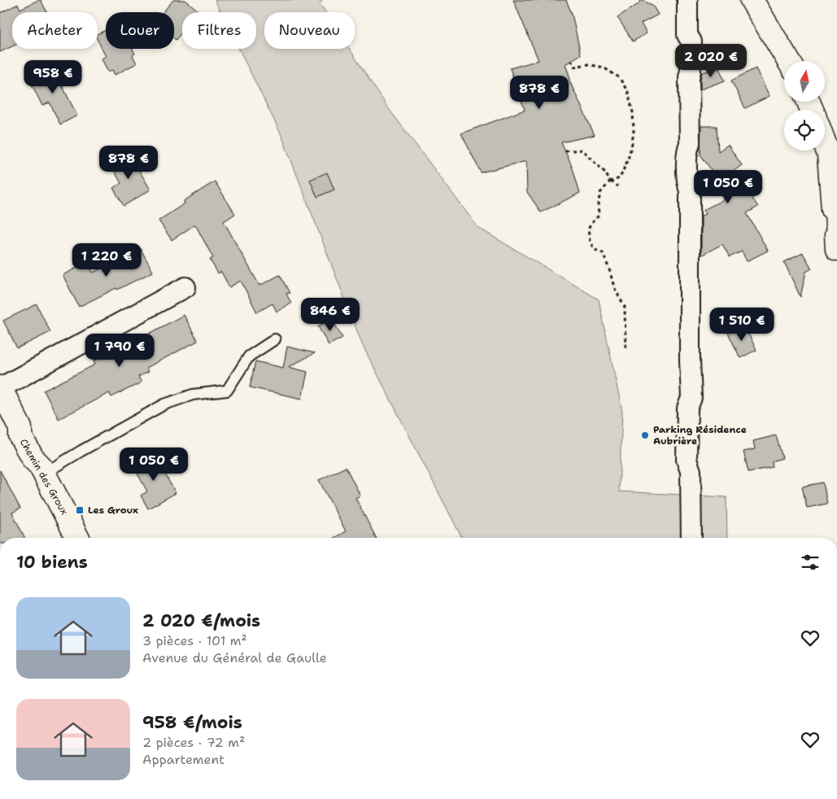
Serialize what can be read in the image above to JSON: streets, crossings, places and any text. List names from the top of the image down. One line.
{"streets":{"street":["Chemin des Groux"]},"places":{"other":["Parking Résidence Aubrière"],"transit":["Les Groux"]},"north":"top","page":{"chip":["Acheter","Louer","Filtres","Nouveau"],"price":["2 020 €","958 €","878 €","878 €","1 050 €","1 220 €","846 €","1 510 €","1 790 €","1 050 €"],"heading":"10 biens","list":[{"name":"2 020 €/mois","note":"3 pièces · 101 m² · Avenue du Général de Gaulle"},{"name":"958 €/mois","note":"2 pièces · 72 m² · Appartement"}]}}
